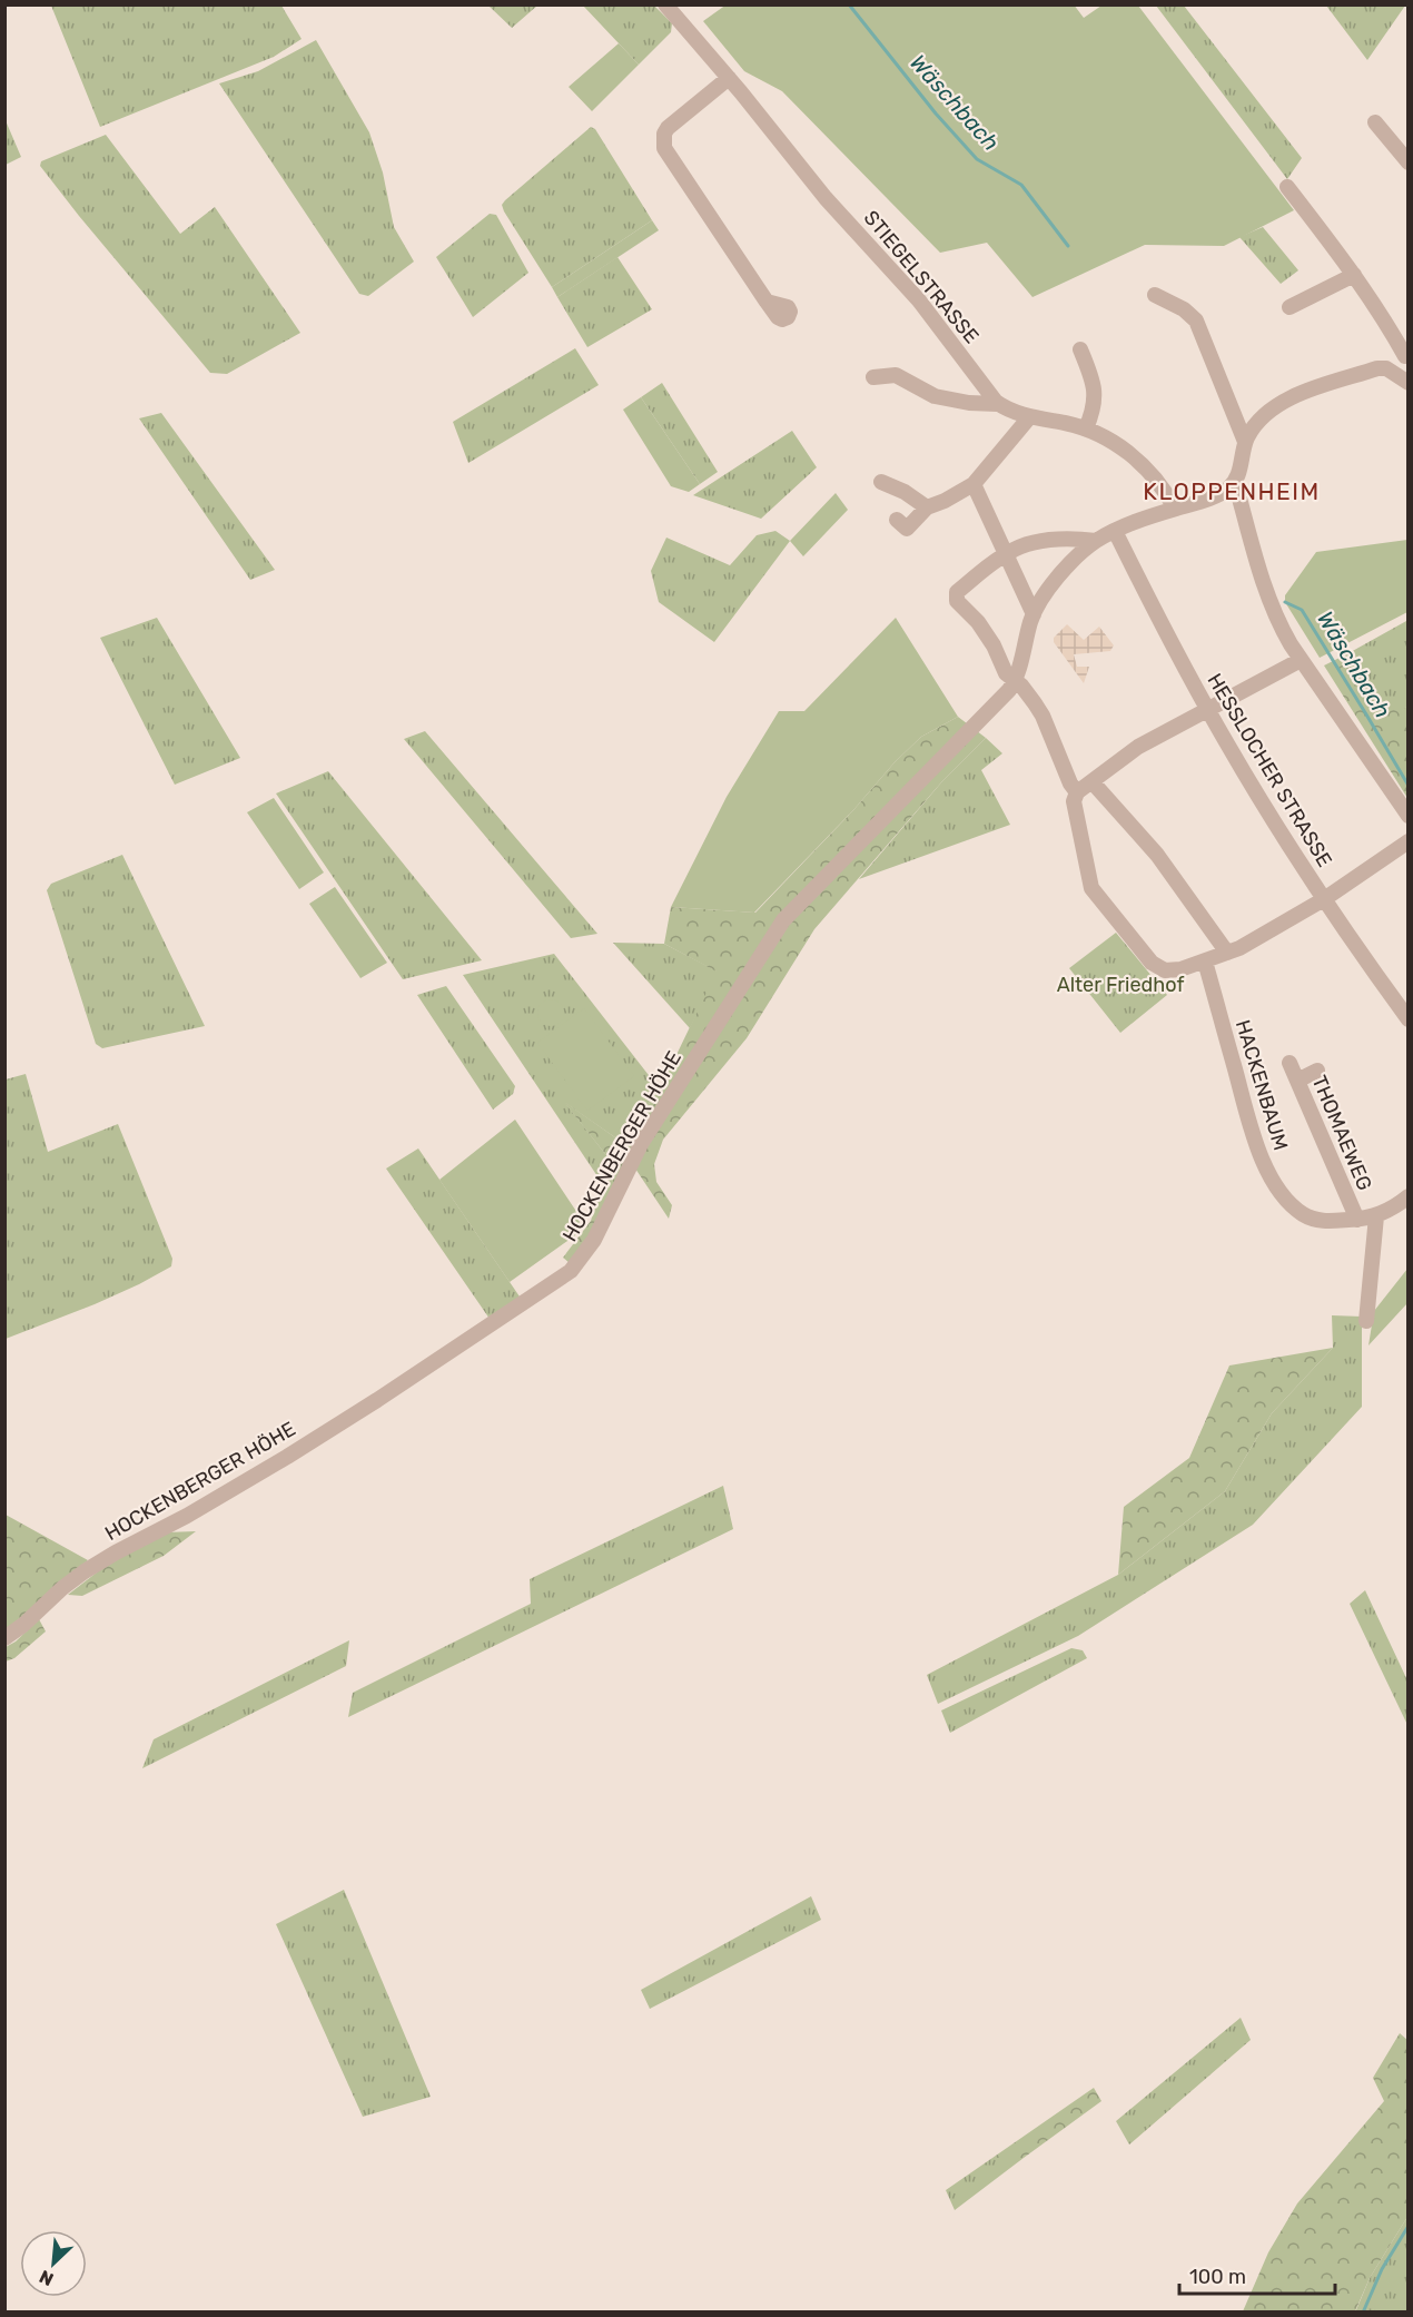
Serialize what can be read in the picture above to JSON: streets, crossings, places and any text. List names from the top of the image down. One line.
{"streets":{"street":["STIEGELSTRASSE","HESSLOCHER STRASSE","HACKENBAUM","THOMAEWEG","HOCKENBERGER HÖHE"]},"crossings":[["HACKENBAUM","THOMAEWEG"]],"districts":["KLOPPENHEIM"],"water":["Wäschbach"],"parks":["Alter Friedhof"],"scale_bar":"100 m","north":"bottom left"}
